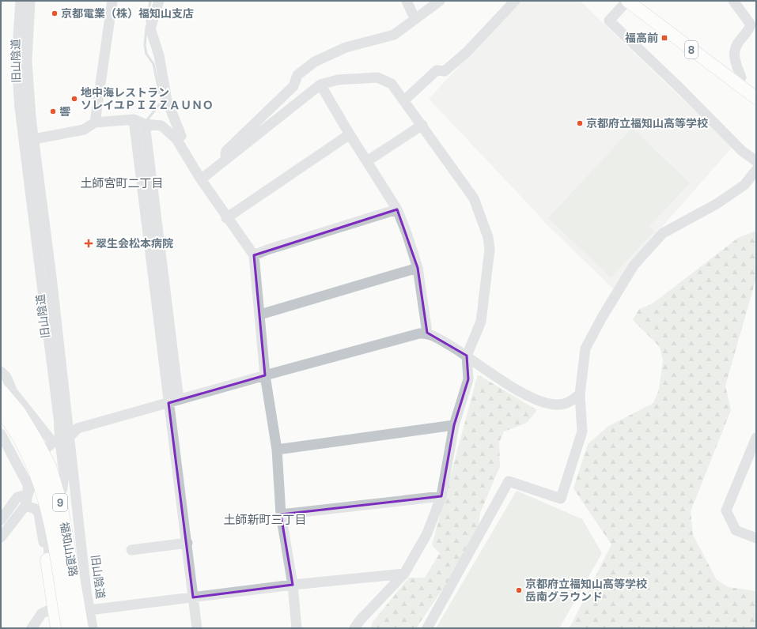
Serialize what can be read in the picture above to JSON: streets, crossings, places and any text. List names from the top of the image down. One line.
{"streets":{"highway":["9","福知山道路"],"main road":["8"],"street":["旧山陰道"]},"districts":["土師宮町二丁目","土師新町三丁目"],"places":{"other":["京都電業（株）福知山支店","地中海レストラン ソレイユＰＩＺＺＡＵＮＯ","響","京都府立福知山高等学校","京都府立福知山高等学校 岳南グラウンド"],"transit":["福高前"],"health":["翠生会松本病院"]}}
